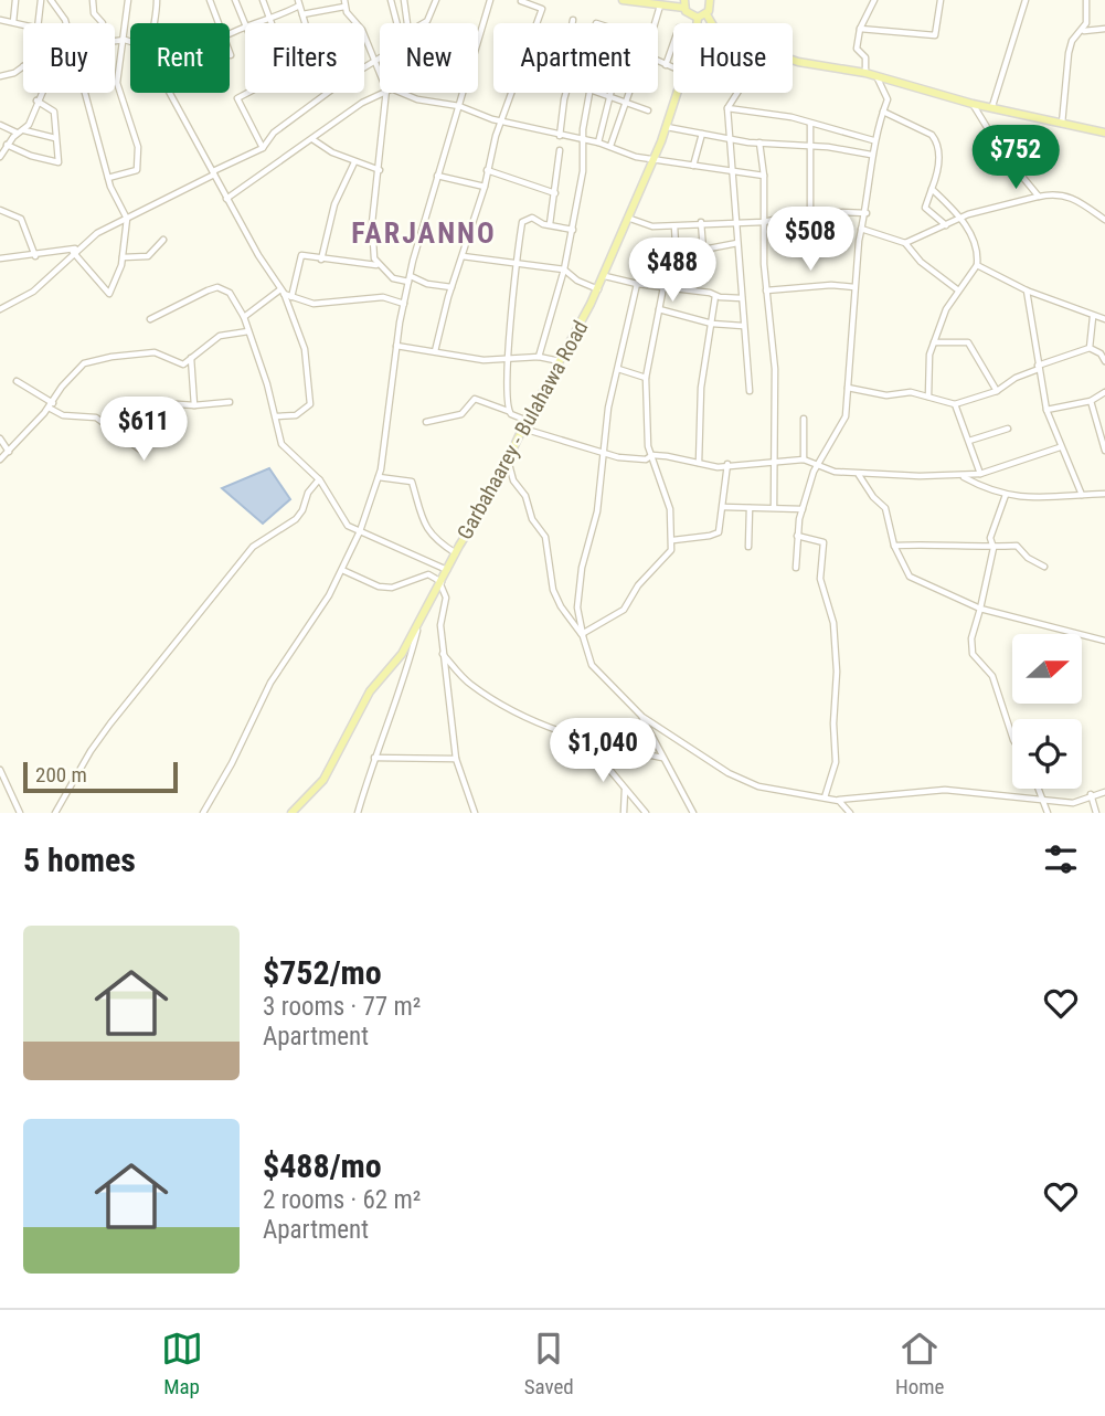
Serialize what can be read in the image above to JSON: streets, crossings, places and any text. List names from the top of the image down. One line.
{"streets":{"main road":["Garbahaarey - Bulahawa Road"]},"districts":["FARJANNO"],"scale_bar":"200 m","north":"right","page":{"chip":["Buy","Rent","Filters","New","Apartment","House"],"price":["$752","$508","$488","$611","$1,040"],"scale":"200 m","heading":"5 homes","list":[{"name":"$752/mo","note":"3 rooms · 77 m² · Apartment"},{"name":"$488/mo","note":"2 rooms · 62 m² · Apartment"}],"tabs":["Map","Saved","Home"]}}
